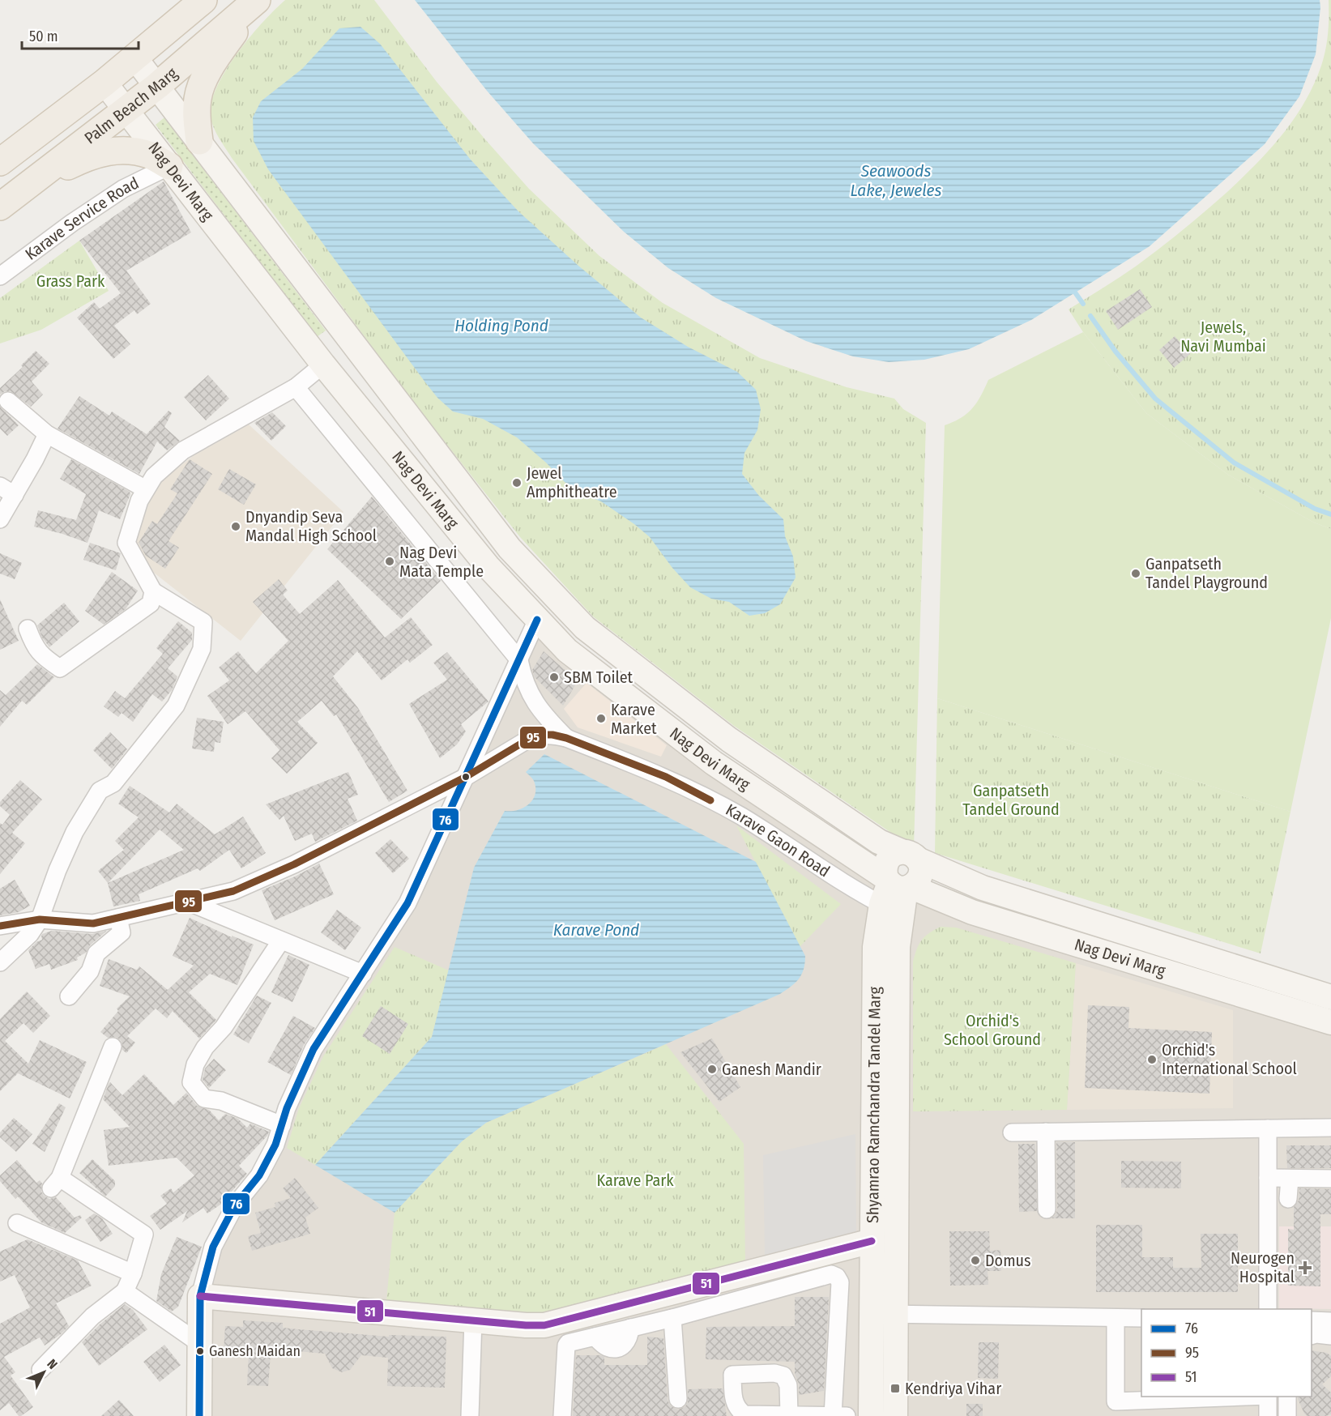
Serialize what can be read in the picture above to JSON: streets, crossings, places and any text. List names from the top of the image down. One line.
{"streets":{"main road":["Palm Beach Marg","Nag Devi Marg","Shyamrao Ramchandra Tandel Marg"],"street":["Karave Service Road","Karave Gaon Road"]},"crossings":[["Palm Beach Marg","Nag Devi Marg"],["Nag Devi Marg","Karave Service Road"],["Nag Devi Marg","Karave Gaon Road"],["Nag Devi Marg","Shyamrao Ramchandra Tandel Marg"],["Karave Gaon Road","Shyamrao Ramchandra Tandel Marg"]],"water":["Seawoods Lake, Jeweles","Holding Pond","Karave Pond"],"parks":["Grass Park","Jewels, Navi Mumbai","Ganpatseth Tandel Ground","Orchid's School Ground","Karave Park"],"places":{"other":["Jewel Amphitheatre","Dnyandip Seva Mandal High School","Nag Devi Mata Temple","Ganpatseth Tandel Playground","SBM Toilet","Karave Market","Orchid's International School","Ganesh Mandir","Domus","Ganesh Maidan"],"health":["Neurogen Hospital"],"transit":["Kendriya Vihar"]},"lines":["transit line 76","transit line 95","transit line 51"],"legend":["76","95","51"],"scale_bar":"50 m","north":"top right"}
